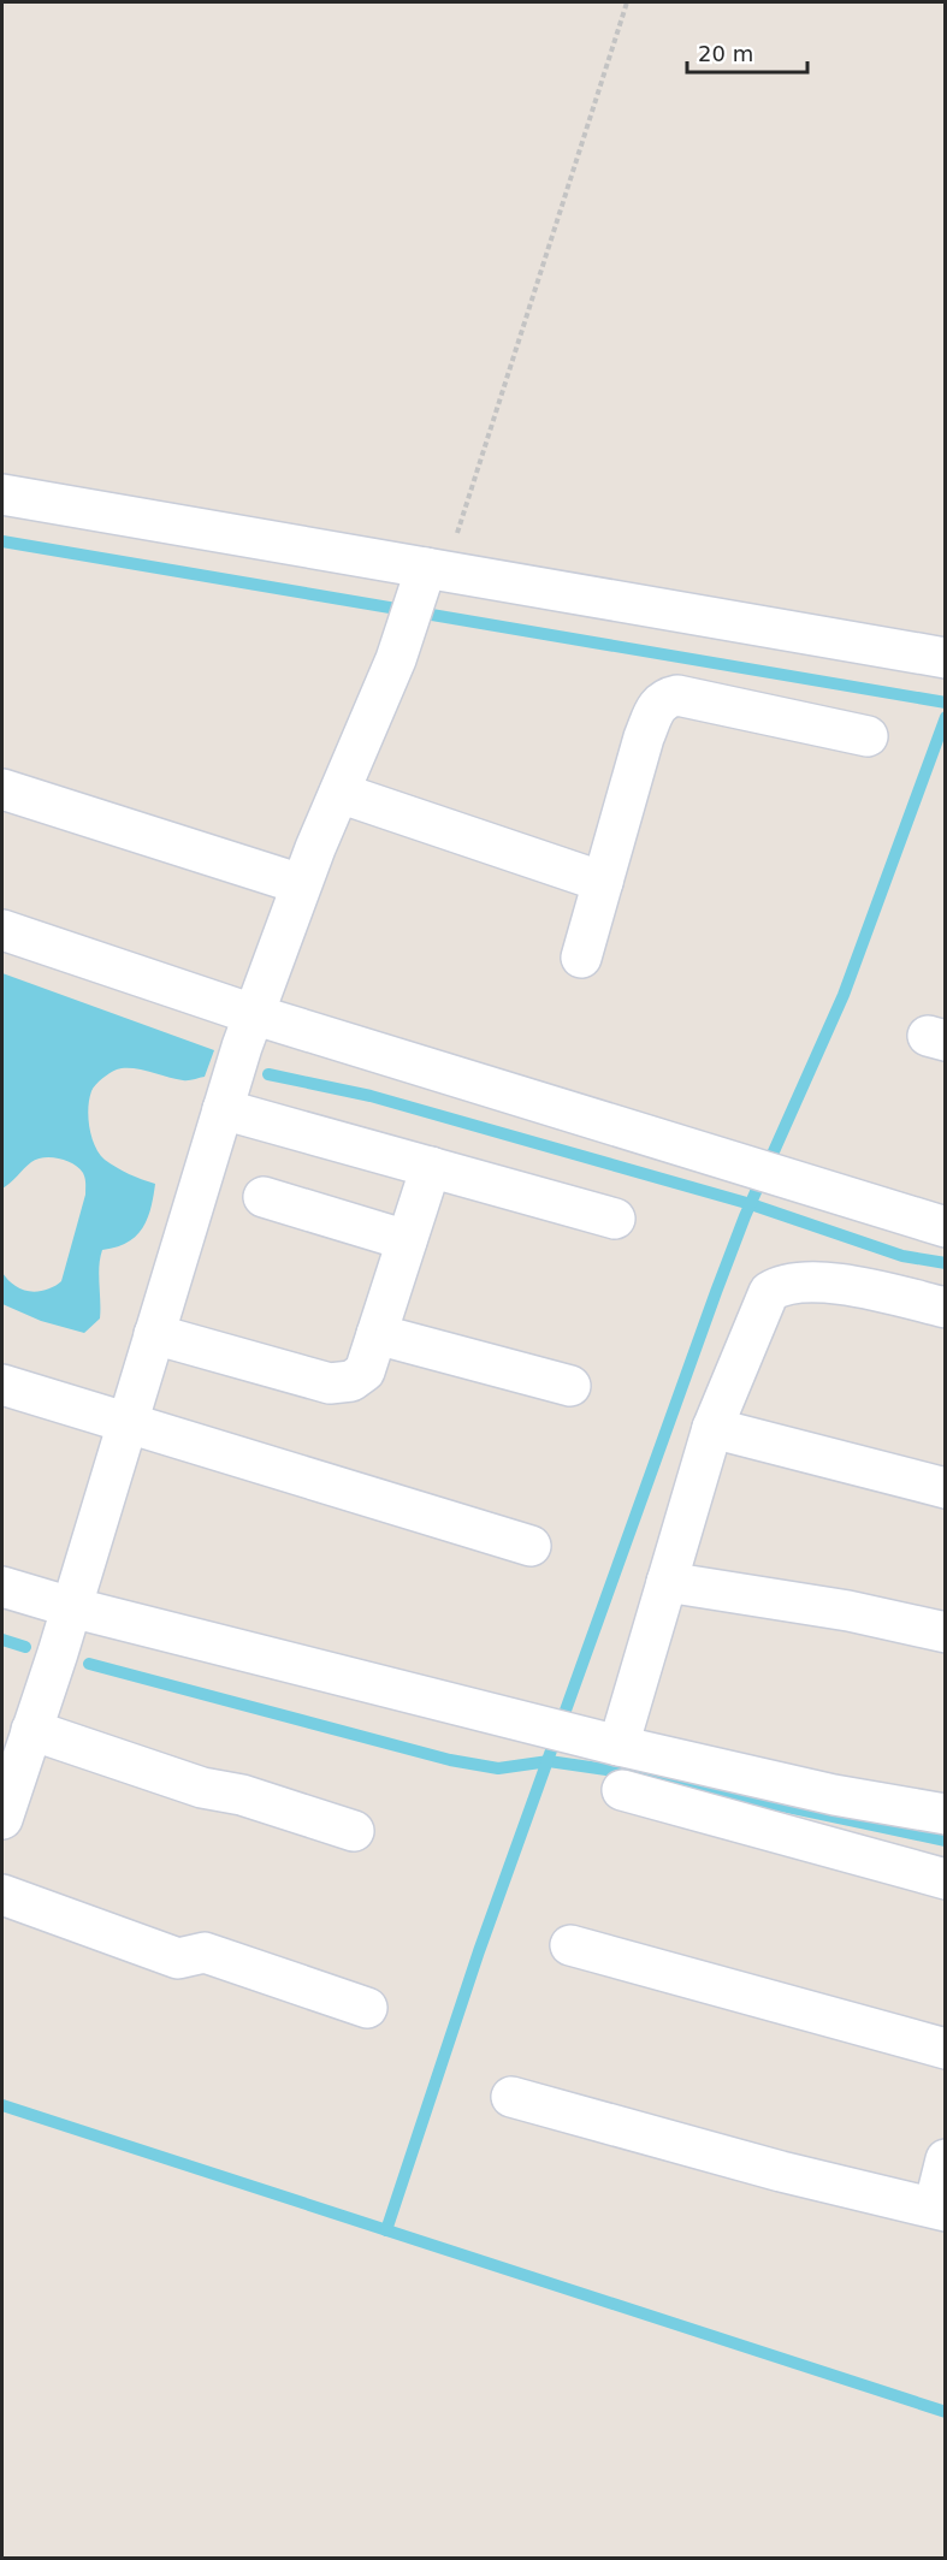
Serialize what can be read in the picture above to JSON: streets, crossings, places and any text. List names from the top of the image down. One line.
{"scale_bar":"20 m"}
